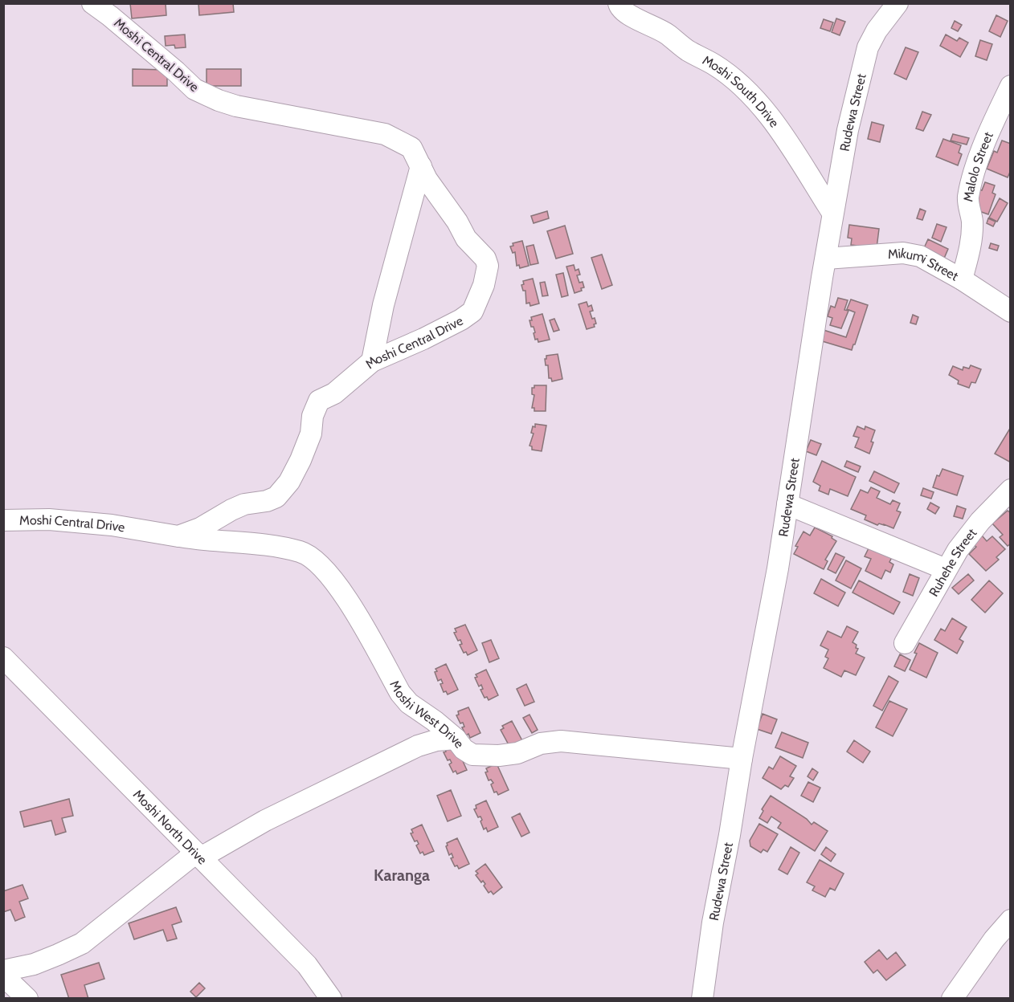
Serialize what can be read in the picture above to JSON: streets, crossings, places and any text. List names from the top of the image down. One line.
{"streets":{"street":["Moshi Central Drive","Moshi South Drive","Rudewa Street","Malolo Street","Mikumi Street","Ruhehe Street","Moshi West Drive","Moshi North Drive"]},"crossings":[["Moshi Central Drive","Moshi West Drive"],["Moshi South Drive","Rudewa Street"],["Rudewa Street","Mikumi Street"],["Rudewa Street","Moshi West Drive"],["Malolo Street","Mikumi Street"]],"districts":["Karanga"]}
